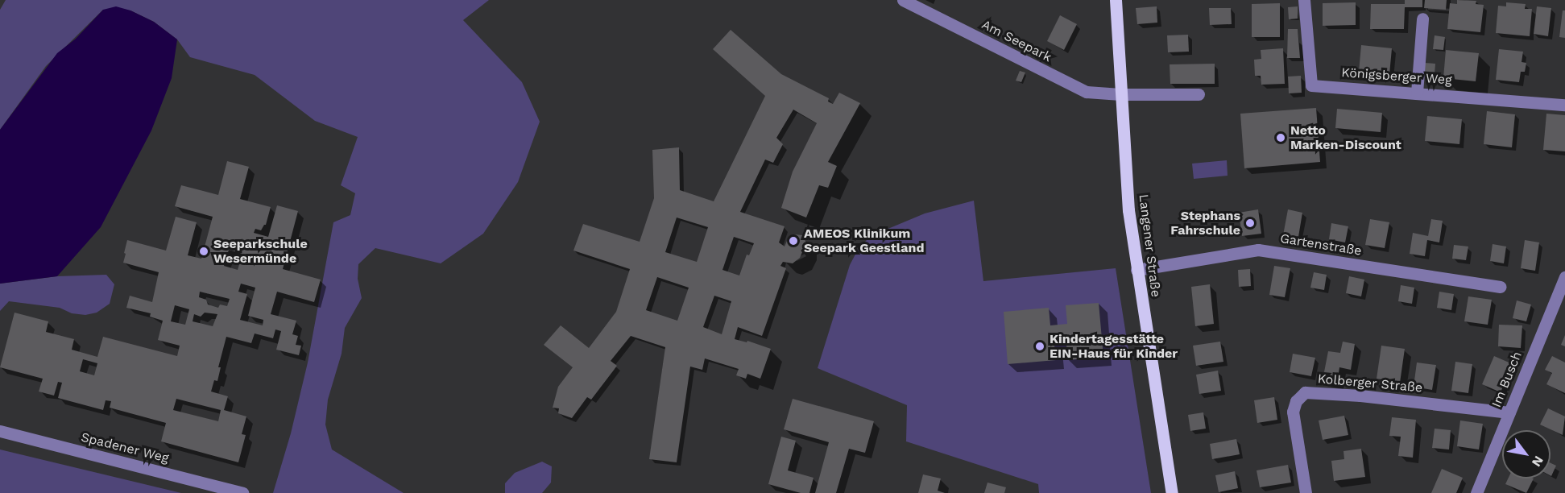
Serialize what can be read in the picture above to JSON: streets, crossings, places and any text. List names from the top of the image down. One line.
{"streets":{"main road":["Langener Straße"],"street":["Am Seepark","Königsberger Weg","Gartenstraße","Im Busch","Kolberger Straße","Spadener Weg"]},"crossings":[["Am Seepark","Langener Straße"],["Gartenstraße","Langener Straße"],["Im Busch","Kolberger Straße"]],"places":["Netto Marken-Discount","Stephans Fahrschule","AMEOS Klinikum Seepark Geestland","Seeparkschule Wesermünde","Kindertagesstätte EIN-Haus für Kinder"],"north":"bottom right"}
